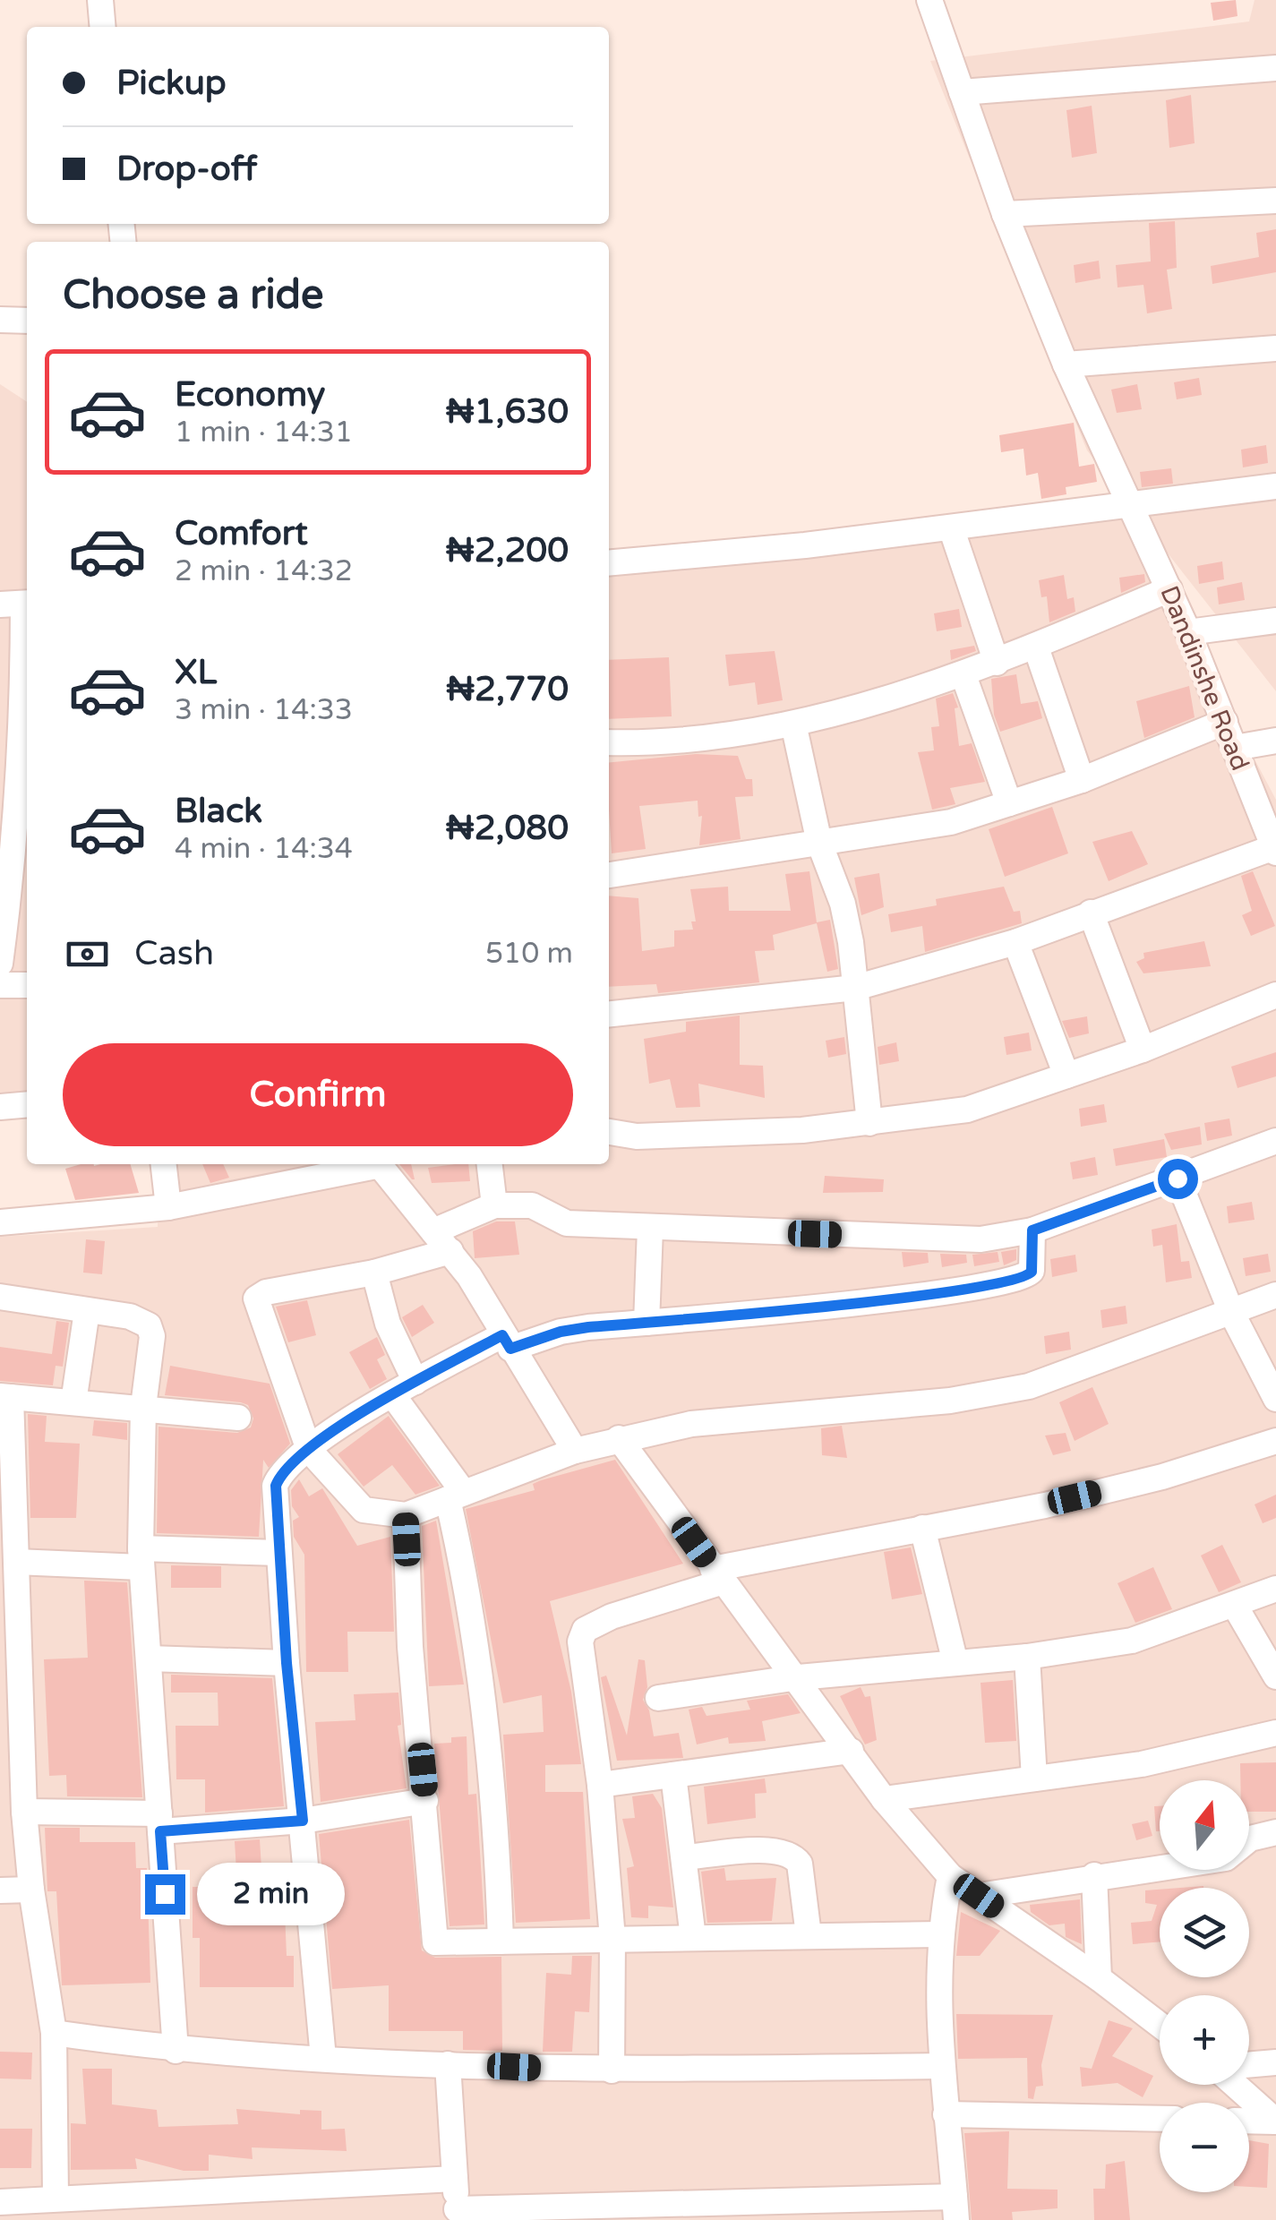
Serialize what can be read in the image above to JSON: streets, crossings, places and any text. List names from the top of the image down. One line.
{"streets":{"street":["Dandinshe Road"]},"north":"top","page":{"banner":["Pickup","Drop-off"],"heading":"Choose a ride","list":[{"name":"Economy","note":"1 min · 14:31","value":"₦1,630"},{"name":"Comfort","note":"2 min · 14:32","value":"₦2,200"},{"name":"XL","note":"3 min · 14:33","value":"₦2,770"},{"name":"Black","note":"4 min · 14:34","value":"₦2,080"}],"pay":["Cash","510 m"],"buttons":"Confirm","map_buttons":["+","−"],"bubble":"2 min"}}
